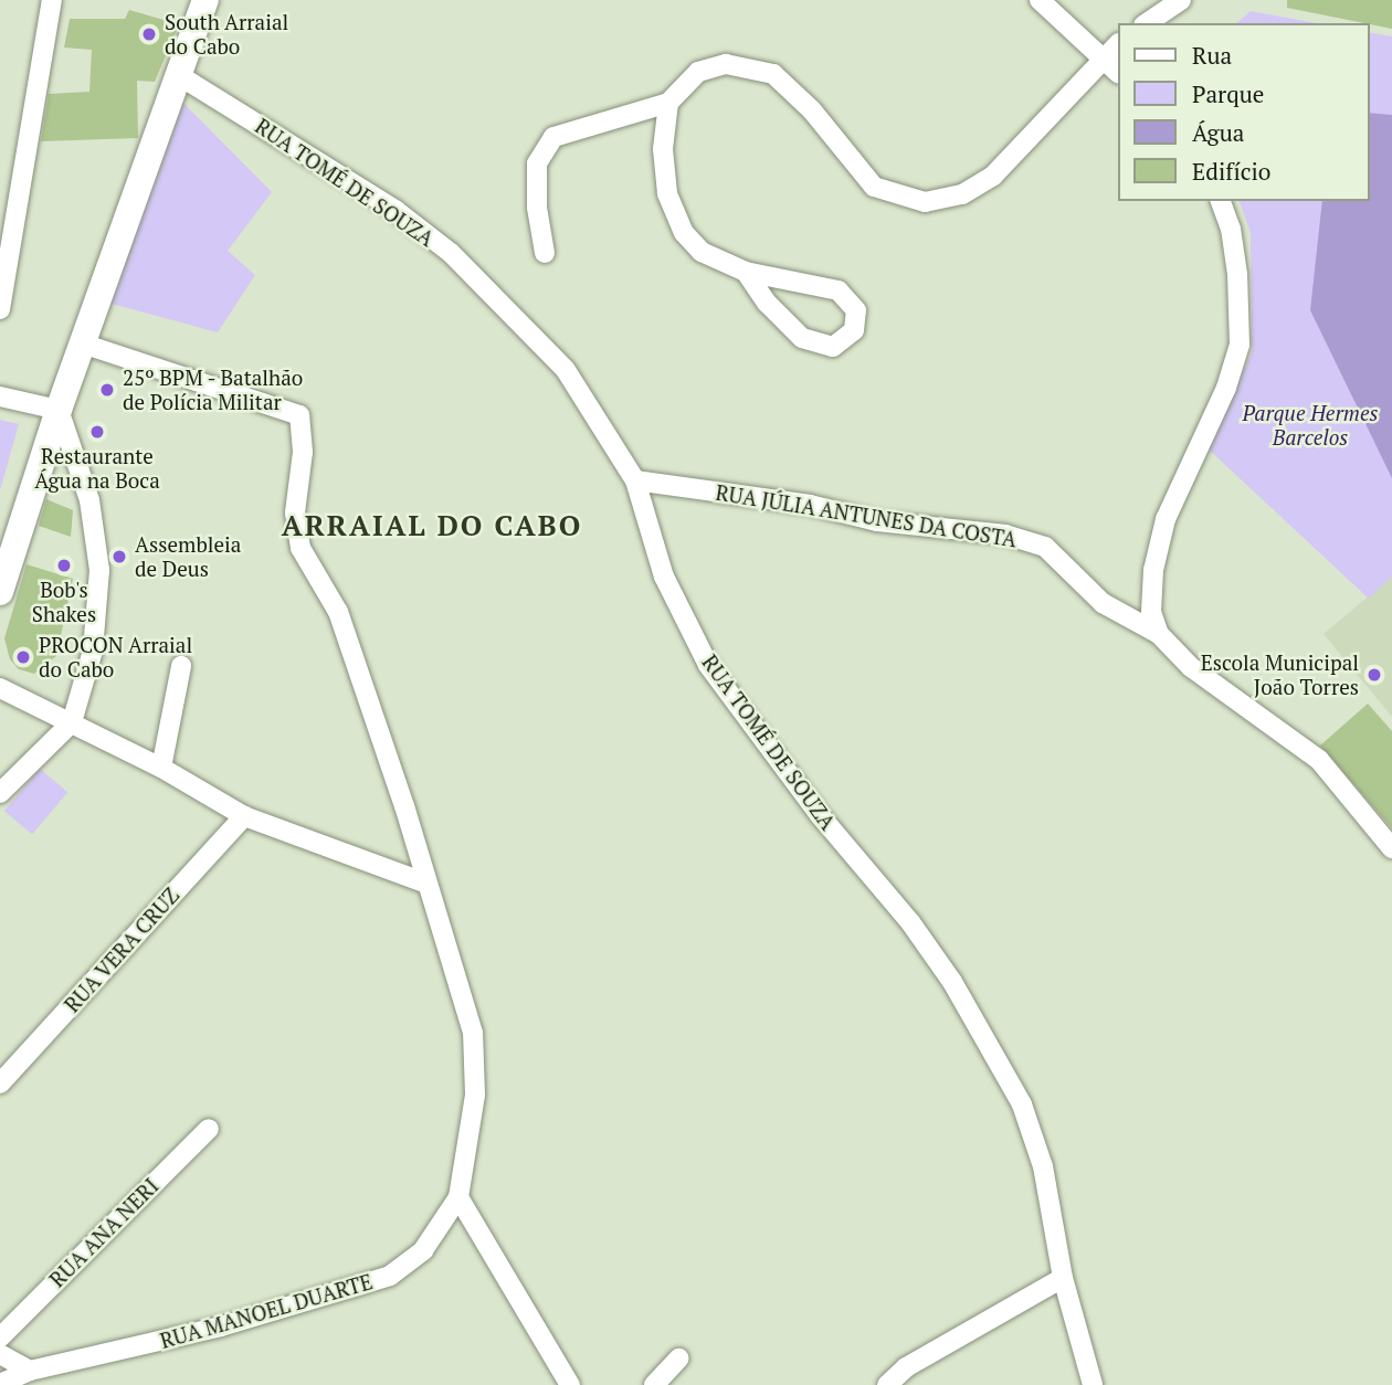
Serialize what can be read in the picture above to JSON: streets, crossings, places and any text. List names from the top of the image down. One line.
{"streets":{"street":["RUA TOMÉ DE SOUZA","RUA JÚLIA ANTUNES DA COSTA","RUA VERA CRUZ","RUA ANA NERI","RUA MANOEL DUARTE"]},"crossings":[["RUA TOMÉ DE SOUZA","RUA JÚLIA ANTUNES DA COSTA"]],"districts":["ARRAIAL DO CABO"],"parks":["Parque Hermes Barcelos"],"places":["South Arraial do Cabo","25º BPM - Batalhão de Polícia Militar","Restaurante Água na Boca","Assembleia de Deus","Bob's Shakes","PROCON Arraial do Cabo","Escola Municipal João Torres"],"legend":["Rua","Parque","Água","Edifício"]}
